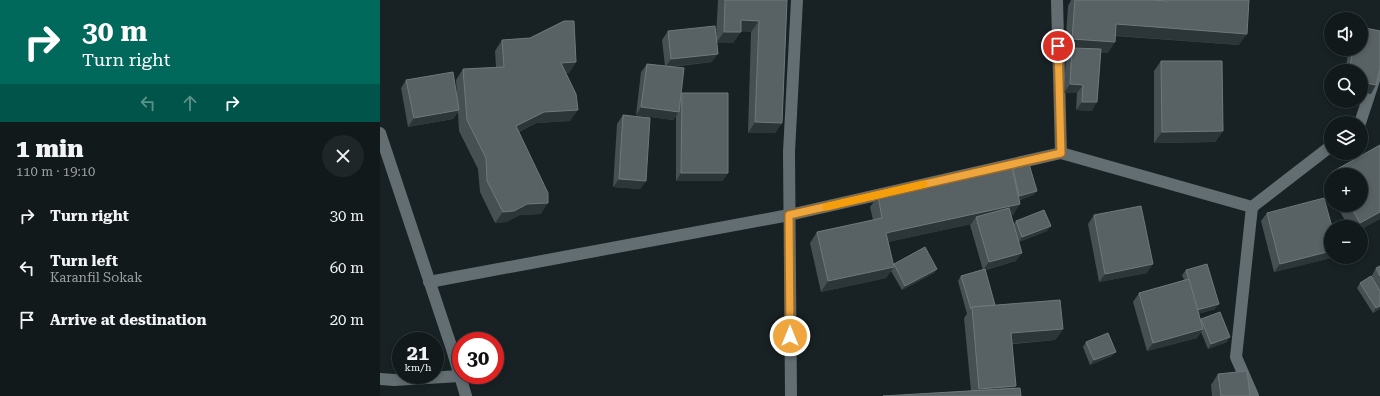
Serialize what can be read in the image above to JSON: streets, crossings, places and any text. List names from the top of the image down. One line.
{"page":{"turn":["30 m","Turn right"],"map_buttons":["+","−"],"heading":["1 min","110 m · 19:10"],"list":[{"name":"Turn right","value":"30 m"},{"name":"Turn left","note":"Karanfil Sokak","value":"60 m"},{"name":"Arrive at destination","value":"20 m"}],"speed":"21 km/h","limit":"30"}}
